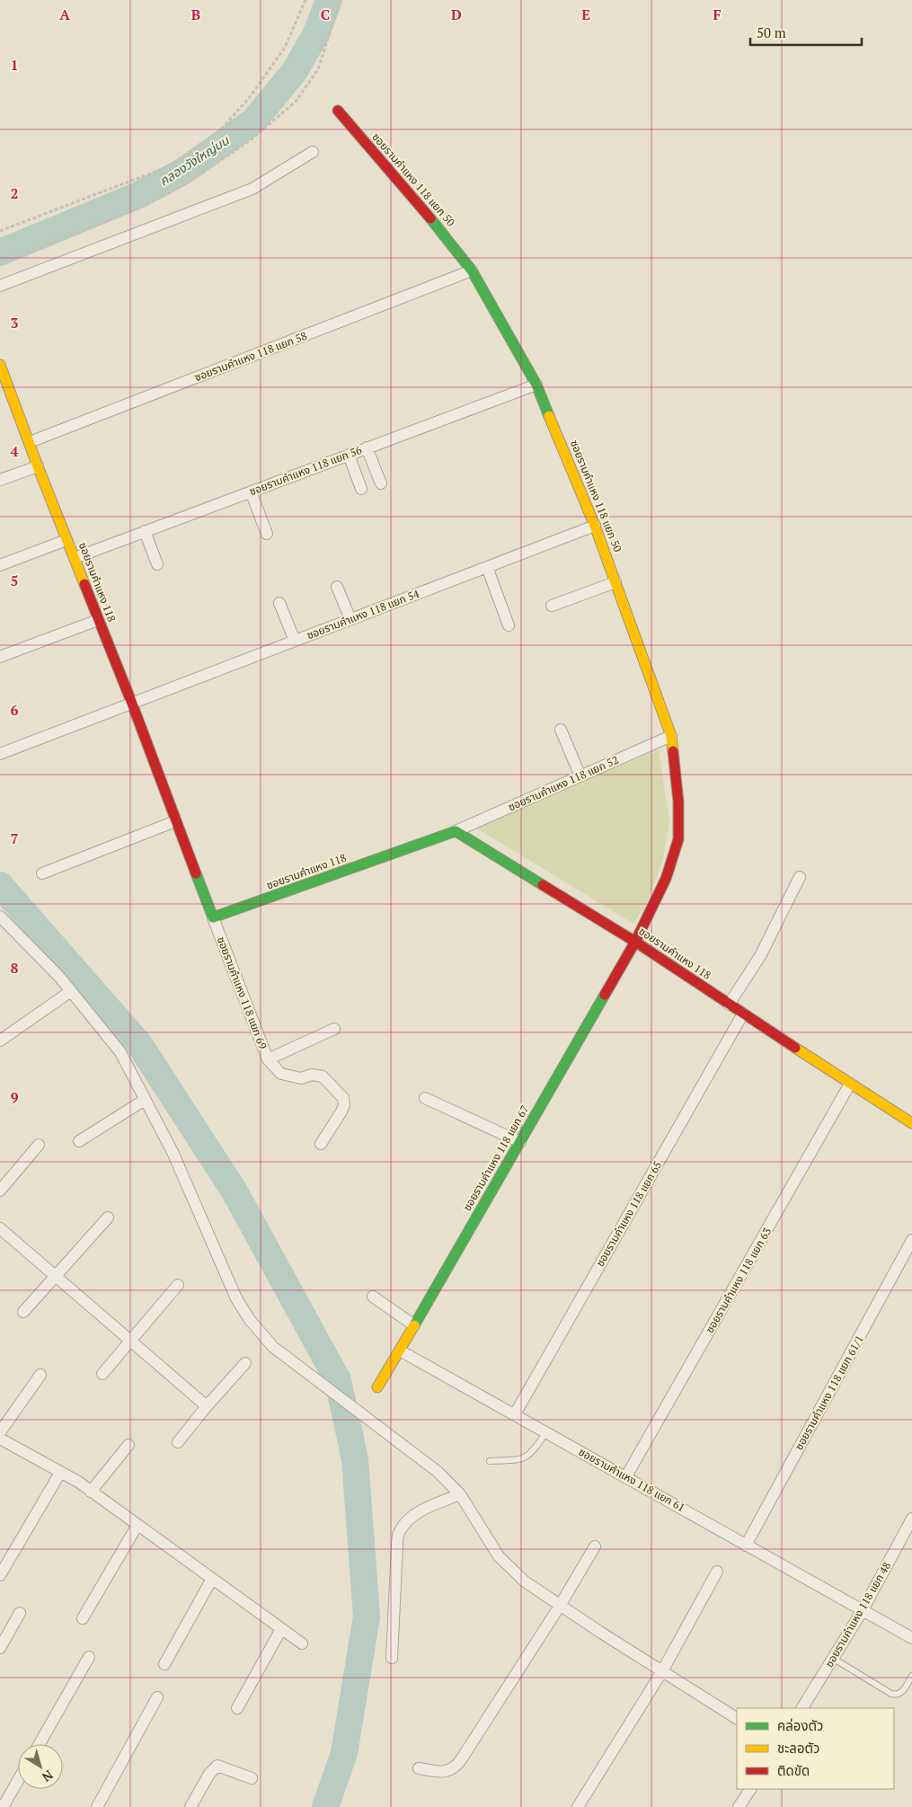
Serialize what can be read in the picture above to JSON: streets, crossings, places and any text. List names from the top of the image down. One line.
{"streets":{"street":["ซอยรามคำแหง 118 แยก 50","ซอยรามคำแหง 118 แยก 58","ซอยรามคำแหง 118 แยก 56","ซอยรามคำแหง 118","ซอยรามคำแหง 118 แยก 54","ซอยรามคำแหง 118 แยก 52","ซอยรามคำแหง 118 แยก 69","ซอยรามคำแหง 118 แยก 67","ซอยรามคำแหง 118 แยก 65","ซอยรามคำแหง 118 แยก 63","ซอยรามคำแหง 118 แยก 61/1","ซอยรามคำแหง 118 แยก 61","ซอยรามคำแหง 118 แยก 48"]},"crossings":[["ซอยรามคำแหง 118 แยก 50","ซอยรามคำแหง 118 แยก 58"],["ซอยรามคำแหง 118 แยก 50","ซอยรามคำแหง 118 แยก 56"],["ซอยรามคำแหง 118 แยก 50","ซอยรามคำแหง 118"],["ซอยรามคำแหง 118 แยก 50","ซอยรามคำแหง 118 แยก 54"],["ซอยรามคำแหง 118 แยก 50","ซอยรามคำแหง 118 แยก 52"],["ซอยรามคำแหง 118 แยก 50","ซอยรามคำแหง 118 แยก 67"],["ซอยรามคำแหง 118 แยก 58","ซอยรามคำแหง 118"],["ซอยรามคำแหง 118 แยก 56","ซอยรามคำแหง 118"],["ซอยรามคำแหง 118","ซอยรามคำแหง 118 แยก 54"],["ซอยรามคำแหง 118","ซอยรามคำแหง 118 แยก 52"],["ซอยรามคำแหง 118","ซอยรามคำแหง 118 แยก 69"],["ซอยรามคำแหง 118","ซอยรามคำแหง 118 แยก 67"],["ซอยรามคำแหง 118","ซอยรามคำแหง 118 แยก 65"],["ซอยรามคำแหง 118","ซอยรามคำแหง 118 แยก 63"],["ซอยรามคำแหง 118 แยก 67","ซอยรามคำแหง 118 แยก 61"],["ซอยรามคำแหง 118 แยก 65","ซอยรามคำแหง 118 แยก 61"],["ซอยรามคำแหง 118 แยก 63","ซอยรามคำแหง 118 แยก 61"],["ซอยรามคำแหง 118 แยก 61/1","ซอยรามคำแหง 118 แยก 61"],["ซอยรามคำแหง 118 แยก 61","ซอยรามคำแหง 118 แยก 48"]],"water":["คลองวังใหญ่บน"],"legend":["คล่องตัว","ชะลอตัว","ติดขัด"],"scale_bar":"50 m","north":"bottom right","grid":{"columns":["A","B","C","D","E","F"],"rows":["1","2","3","4","5","6","7","8","9"]}}
